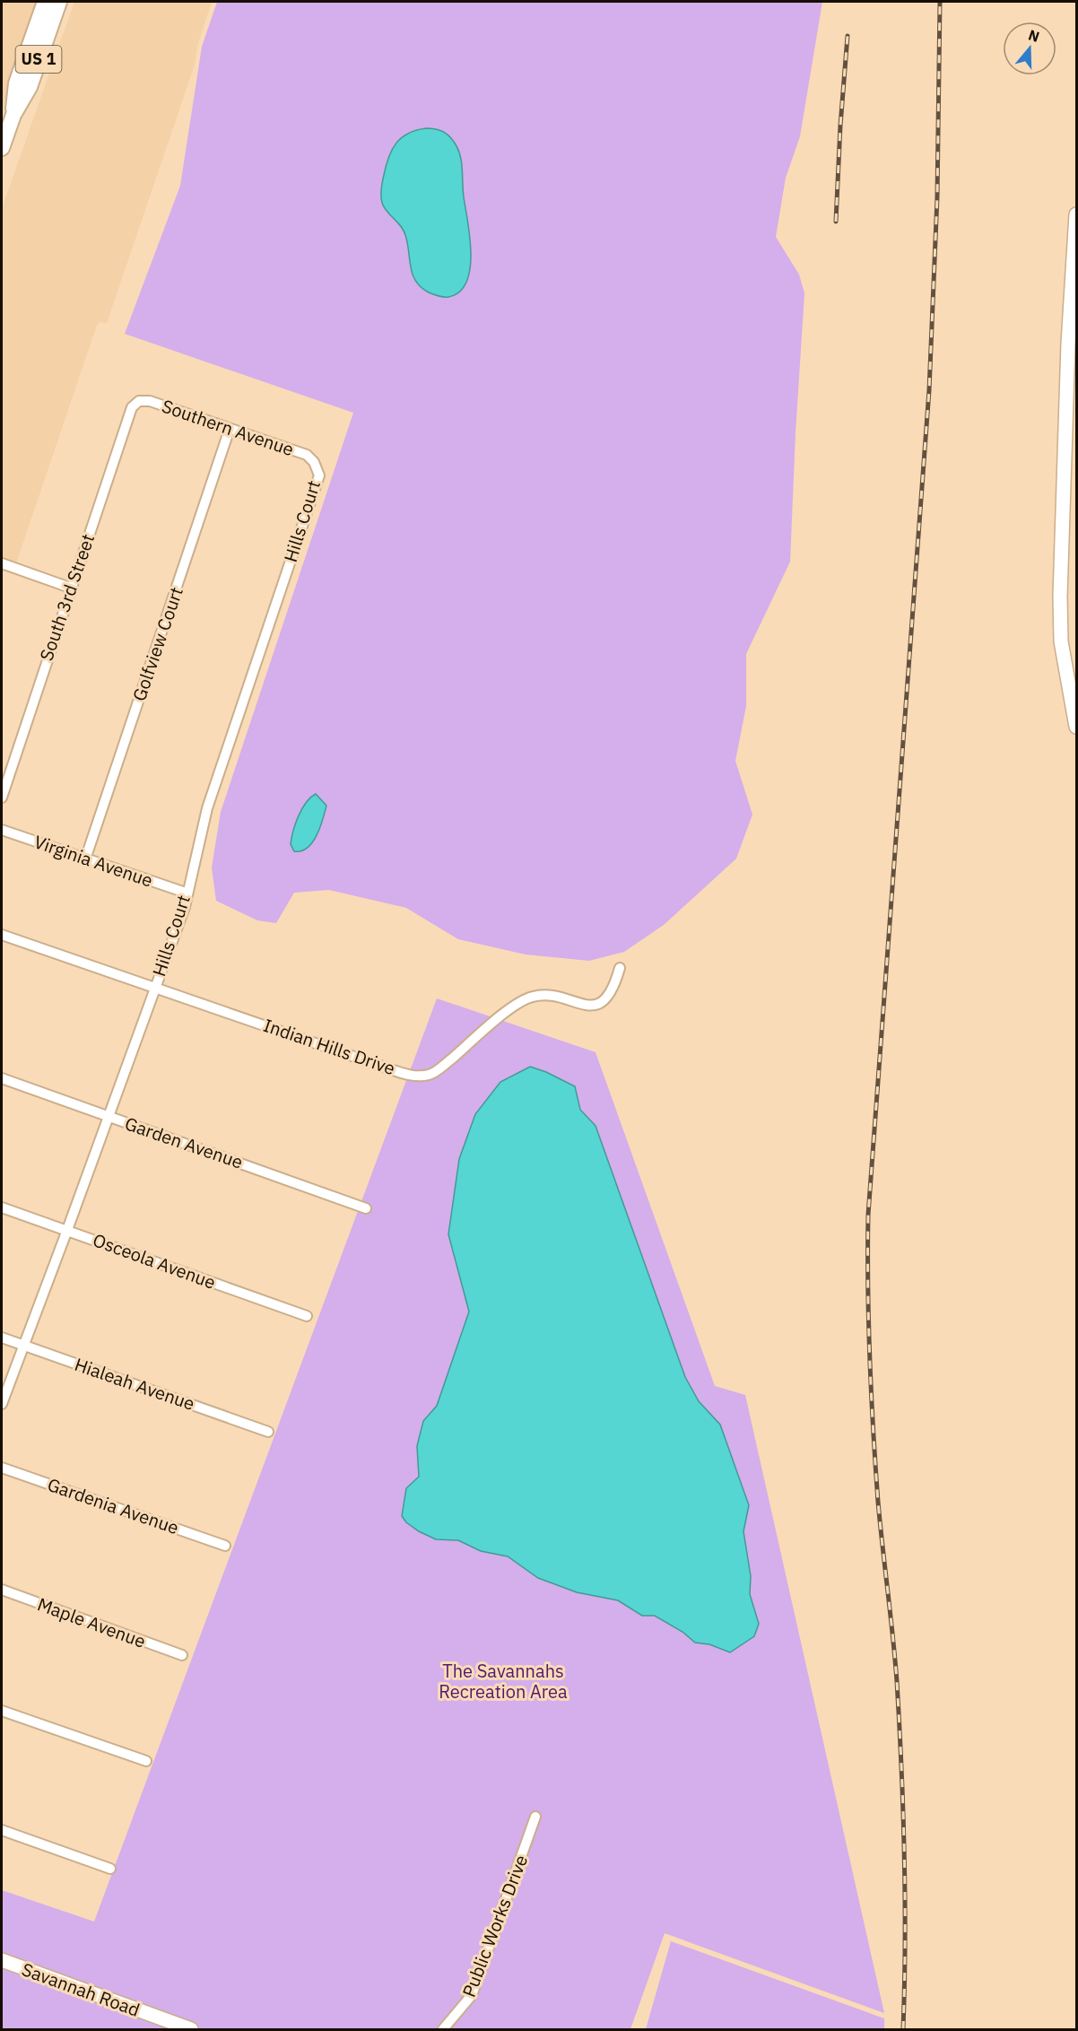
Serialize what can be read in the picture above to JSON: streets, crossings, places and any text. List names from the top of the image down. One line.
{"streets":{"main road":["US 1","Savannah Road"],"street":["Southern Avenue","Hills Court","South 3rd Street","Golfview Court","Virginia Avenue","Indian Hills Drive","Garden Avenue","Osceola Avenue","Hialeah Avenue","Gardenia Avenue","Maple Avenue","Public Works Drive"]},"crossings":[["Southern Avenue","Hills Court"],["Southern Avenue","South 3rd Street"],["Southern Avenue","Golfview Court"],["Hills Court","Virginia Avenue"],["Hills Court","Indian Hills Drive"],["Hills Court","Garden Avenue"],["Hills Court","Osceola Avenue"],["Hills Court","Hialeah Avenue"],["Golfview Court","Virginia Avenue"]],"parks":["The Savannahs Recreation Area"],"north":"top"}
